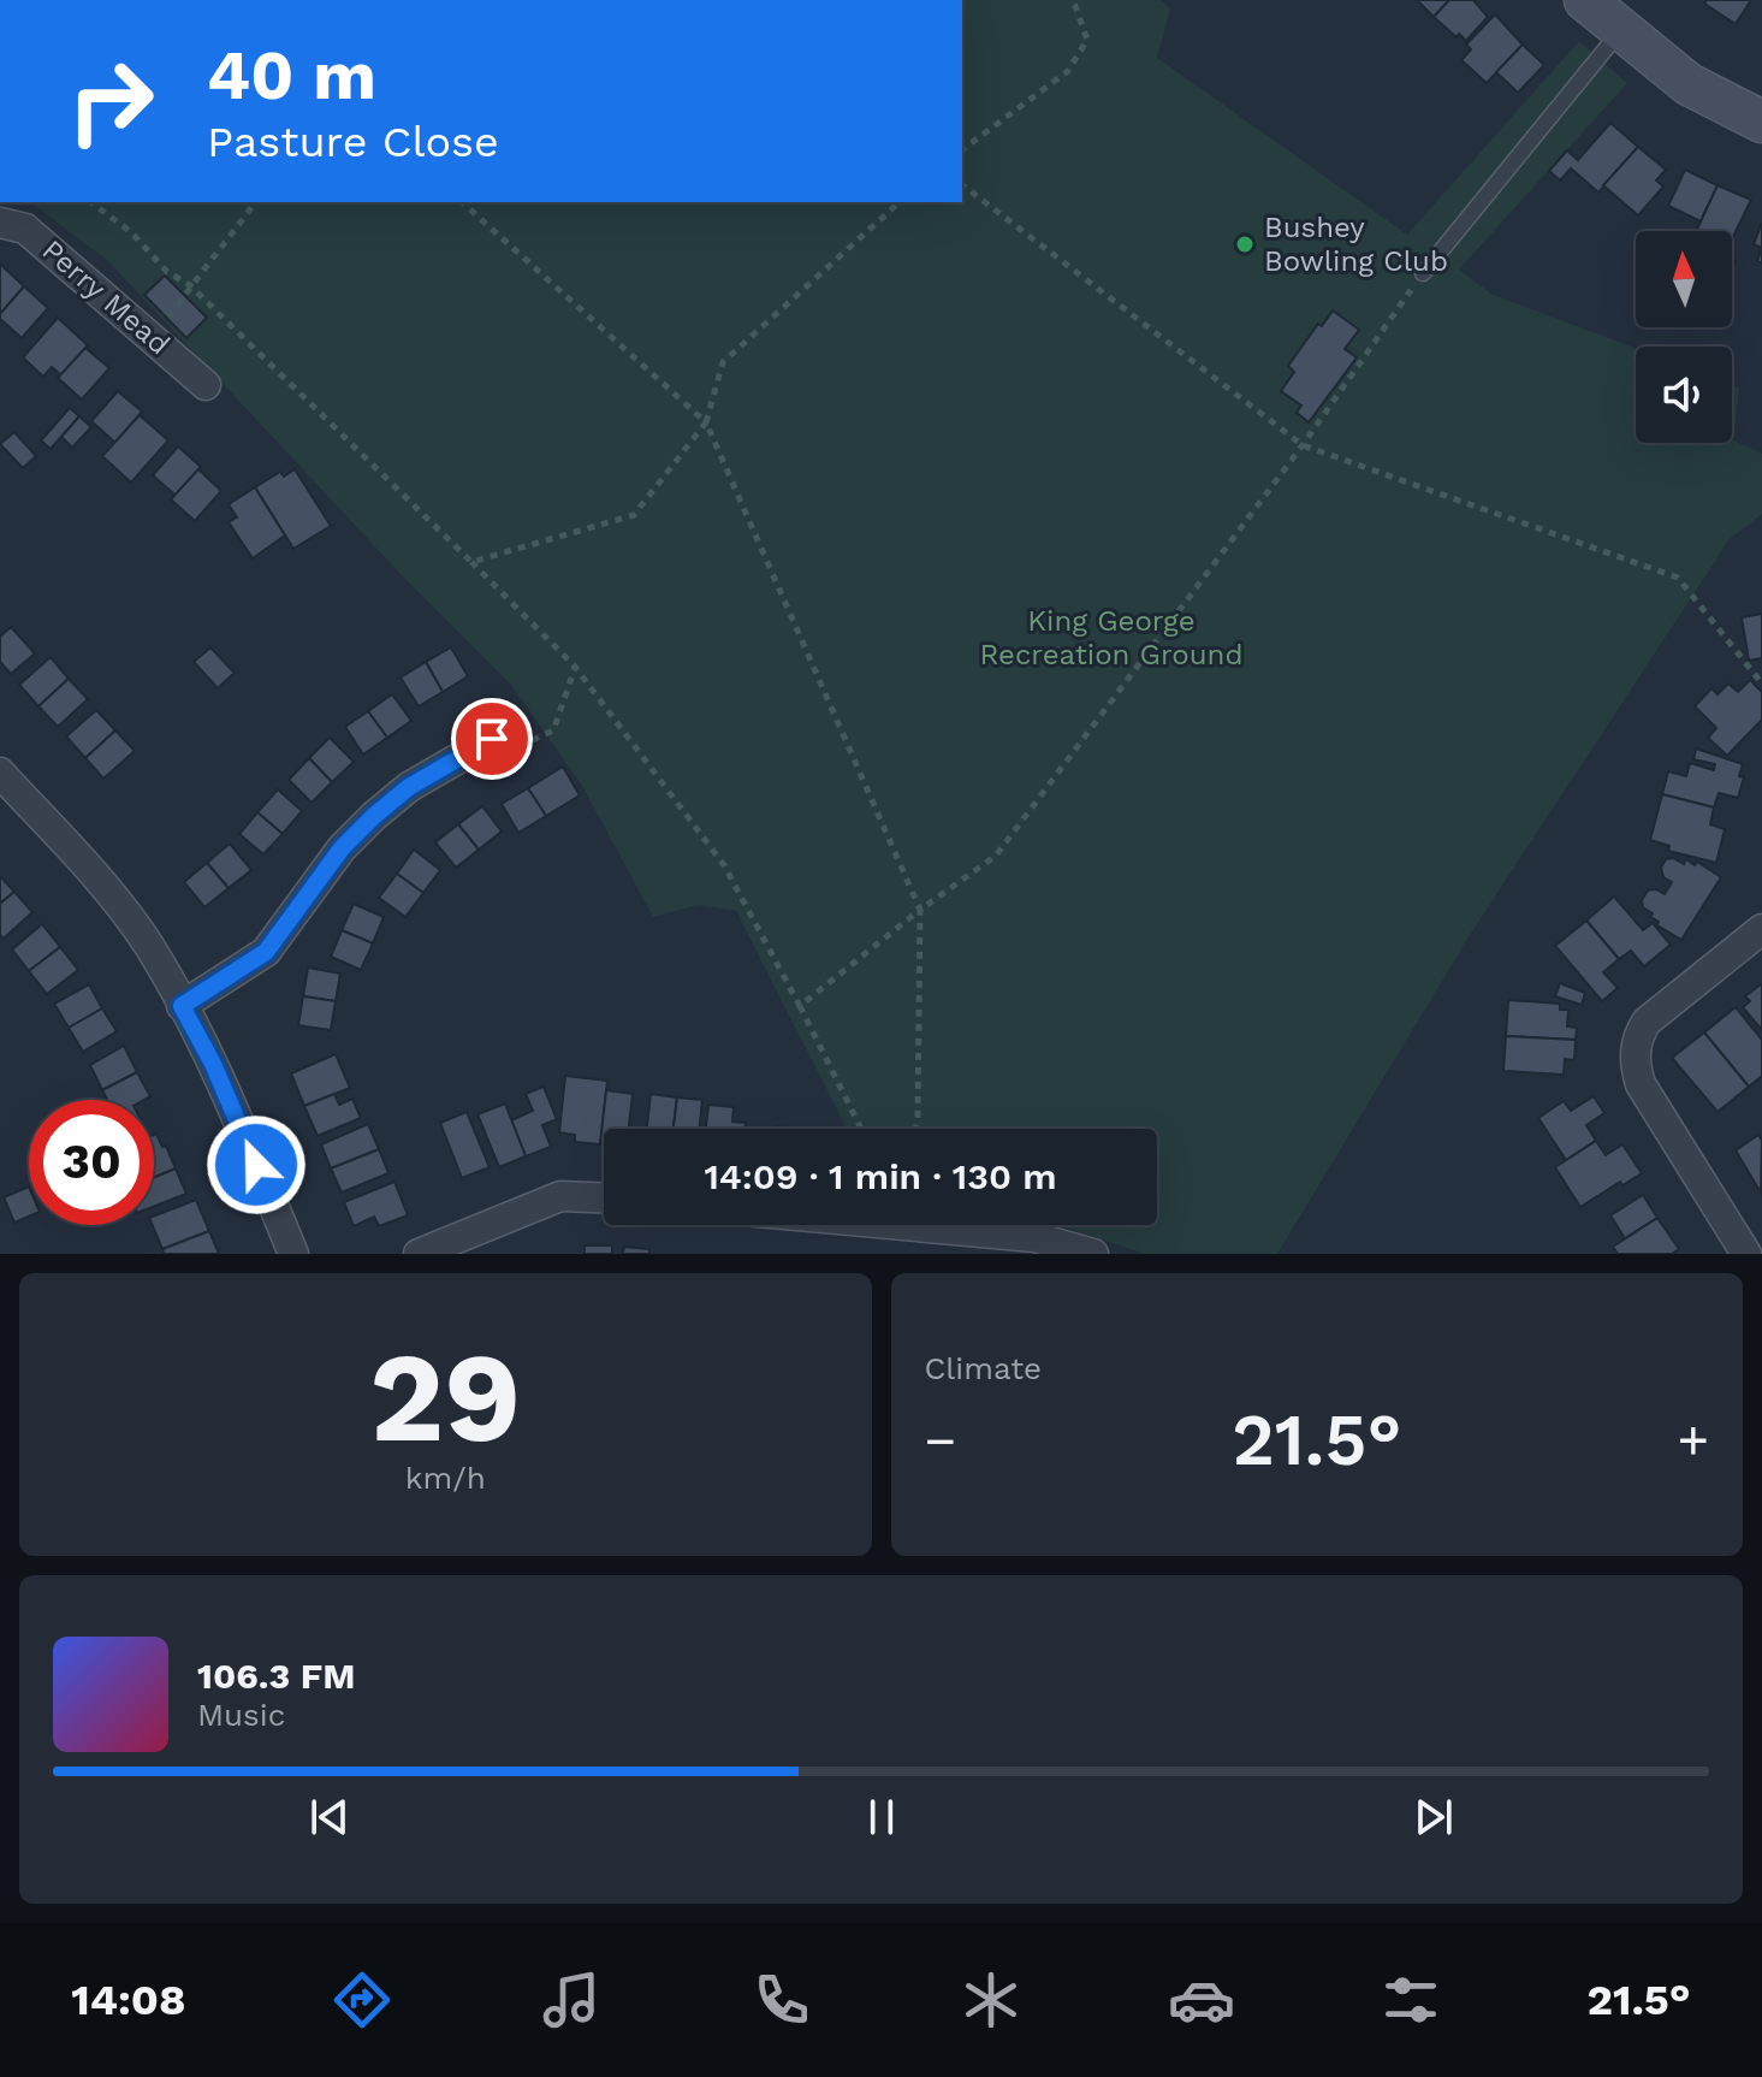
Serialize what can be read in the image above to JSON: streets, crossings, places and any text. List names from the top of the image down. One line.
{"streets":{"street":["Perry Mead"]},"parks":["King George Recreation Ground"],"places":["Bushey Bowling Club"],"north":"top","page":{"turn":["40 m","Pasture Close"],"limit":"30","trip":"14:09 · 1 min · 130 m","tile":[["29","km/h"],"Climate"],"heat":["−","21.5°","+"],"song":["106.3 FM","Music"],"tabs":["14:08","21.5°"]}}
